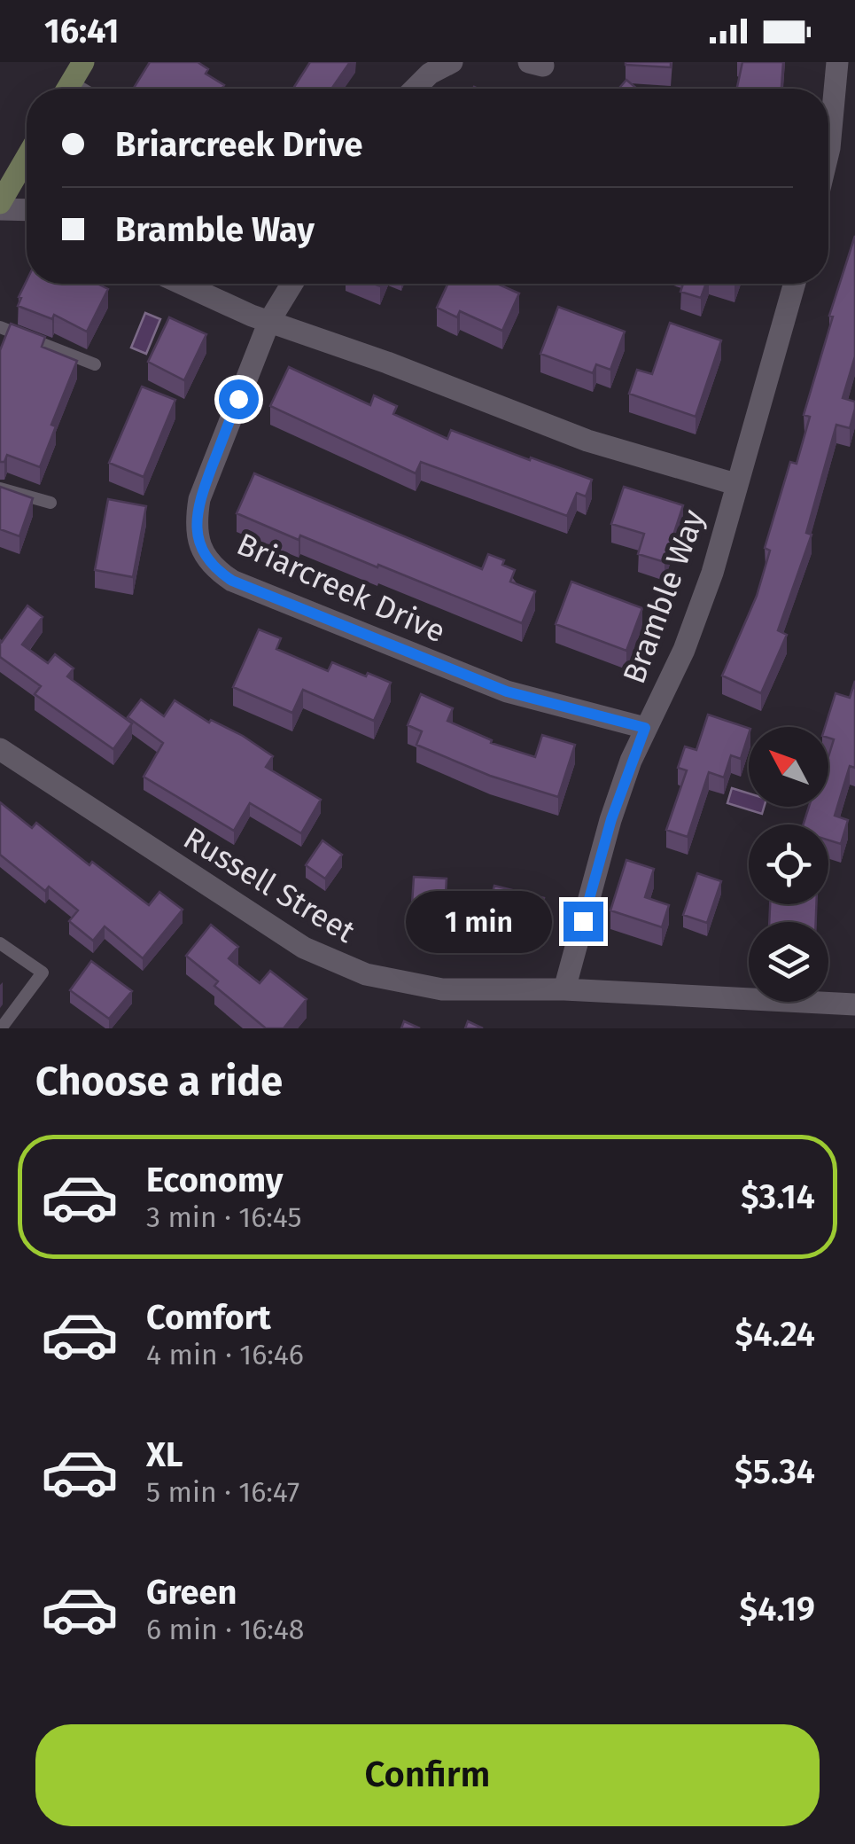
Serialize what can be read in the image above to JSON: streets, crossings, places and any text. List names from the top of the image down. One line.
{"streets":{"street":["Briarcreek Drive","Bramble Way","Russell Street"]},"crossings":[["Briarcreek Drive","Bramble Way"],["Bramble Way","Russell Street"]],"north":"top left","page":{"status":"16:41","banner":["Briarcreek Drive","Bramble Way"],"bubble":"1 min","heading":"Choose a ride","list":[{"name":"Economy","note":"3 min · 16:45","value":"$3.14"},{"name":"Comfort","note":"4 min · 16:46","value":"$4.24"},{"name":"XL","note":"5 min · 16:47","value":"$5.34"},{"name":"Green","note":"6 min · 16:48","value":"$4.19"}],"buttons":"Confirm"}}
